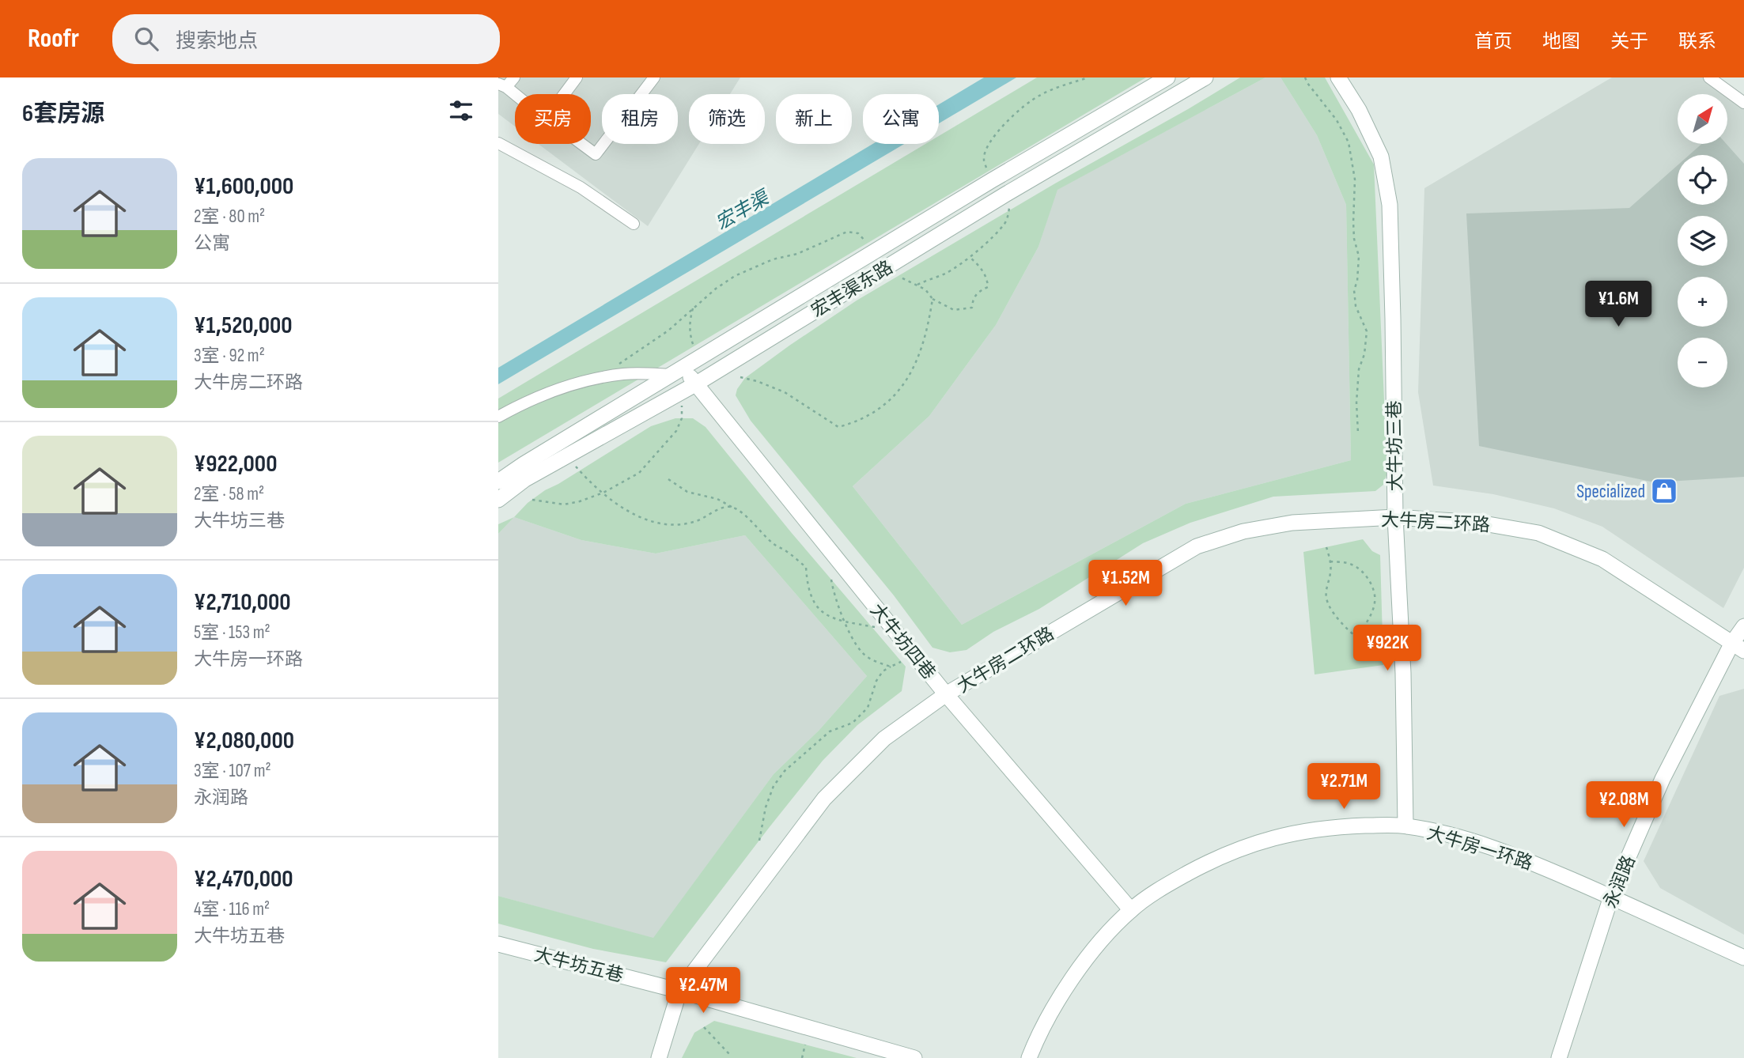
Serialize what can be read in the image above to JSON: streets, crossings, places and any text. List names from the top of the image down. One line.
{"streets":{"street":["宏丰渠东路","大牛坊三巷","大牛房二环路","大牛坊四巷","大牛房一环路","永润路","大牛坊五巷"]},"crossings":[["宏丰渠东路","大牛坊四巷"],["大牛坊三巷","大牛房二环路"],["大牛坊三巷","大牛房一环路"],["大牛房二环路","大牛坊四巷"],["大牛房二环路","永润路"],["大牛房二环路","大牛坊五巷"],["大牛坊四巷","大牛房一环路"],["大牛房一环路","永润路"]],"water":["宏丰渠"],"places":{"shop":["Specialized"]},"north":"top right","page":{"header":"Roofr","search":"搜索地点","nav":["首页","地图","关于","联系"],"heading":"6套房源","map_buttons":["+","−"],"chip":["买房","租房","筛选","新上","公寓"],"list":[{"name":"¥1,600,000","note":"2室 · 80 m² · 公寓"},{"name":"¥1,520,000","note":"3室 · 92 m² · 大牛房二环路"},{"name":"¥922,000","note":"2室 · 58 m² · 大牛坊三巷"},{"name":"¥2,710,000","note":"5室 · 153 m² · 大牛房一环路"},{"name":"¥2,080,000","note":"3室 · 107 m² · 永润路"},{"name":"¥2,470,000","note":"4室 · 116 m² · 大牛坊五巷"}],"price":["¥1.6M","¥1.52M","¥922K","¥2.71M","¥2.08M","¥2.47M"]}}
